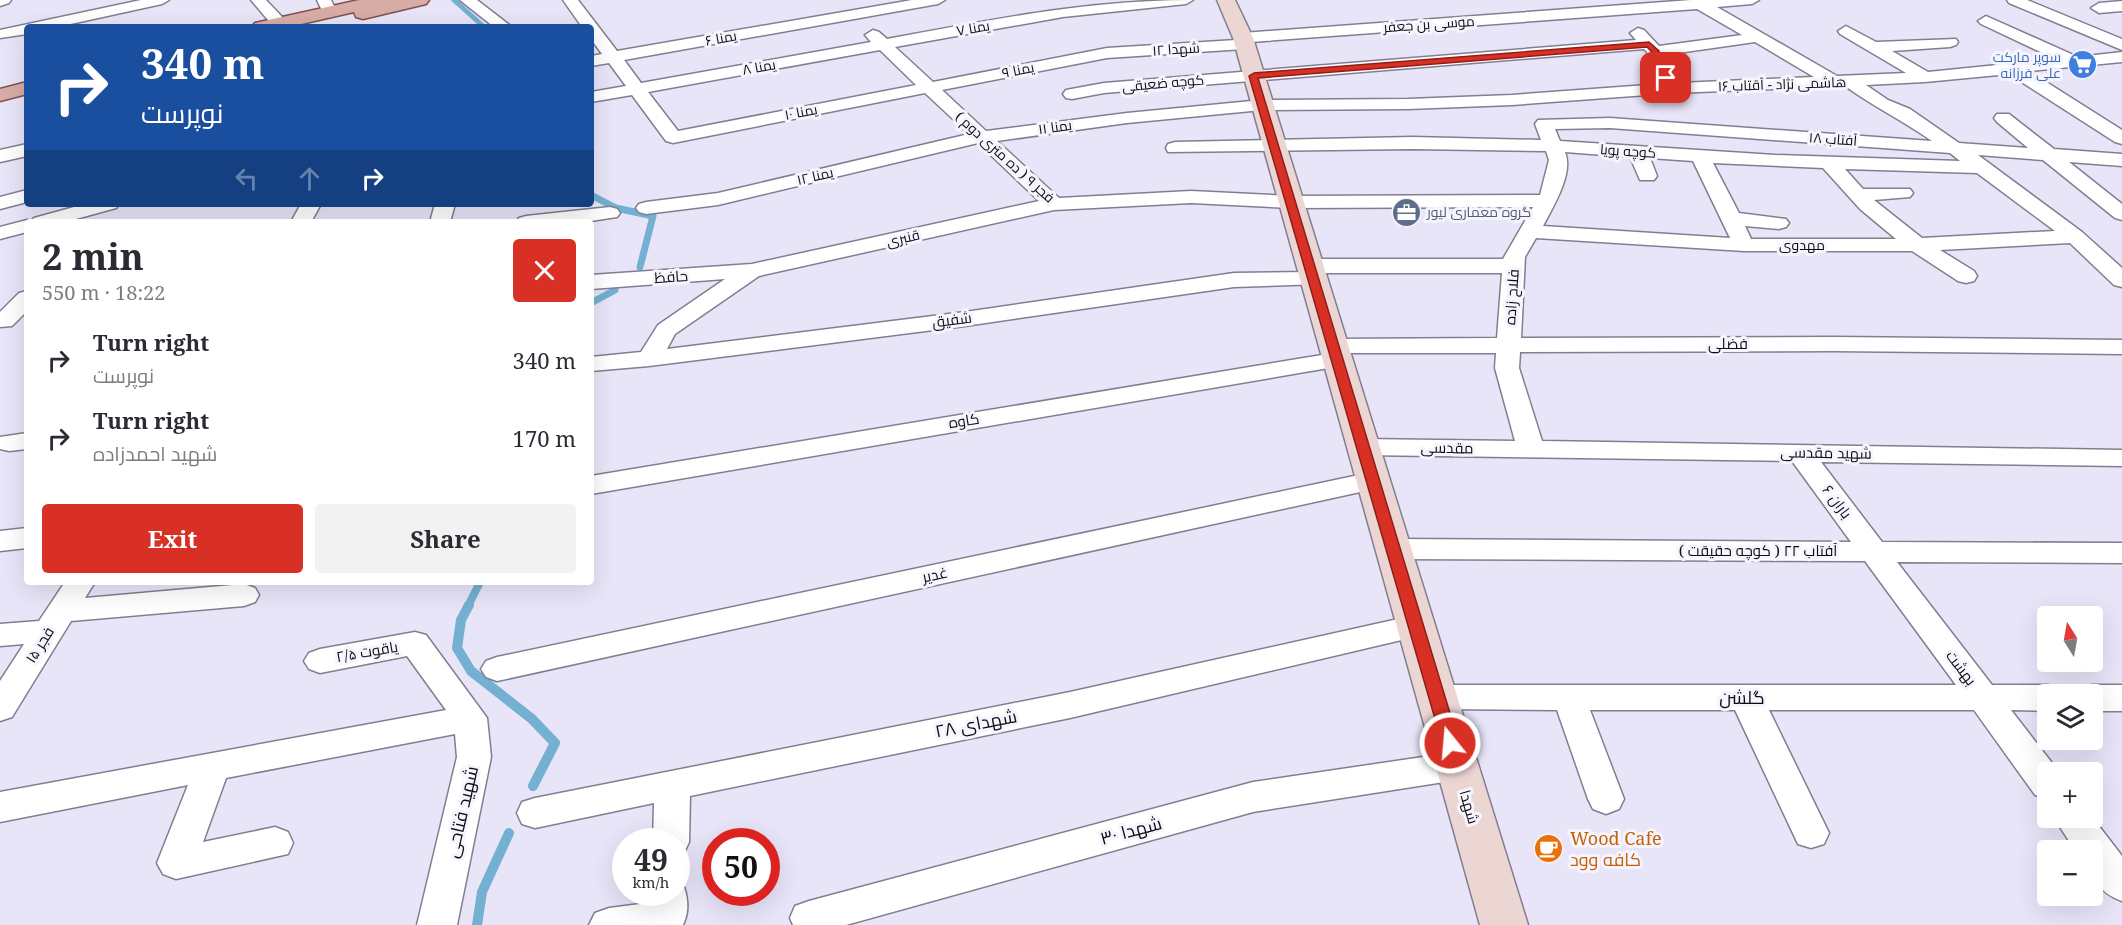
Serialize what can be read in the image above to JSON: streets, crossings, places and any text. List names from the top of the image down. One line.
{"streets":{"main road":["شهدا"],"street":["موسی بن جعفر","یمنا ۷","یمنا ۶","شهدا ۱۲","یمنا ۸","یمنا ۹","کوچه ضعیقی","هاشمی نژاد - آقتاب ۱۶","یمنا ۱۰","یمنا ۱۱","آفتاب ۱۸","کوچه پویا","فجر ۹ ( ده متری دوم )","یمنا ۱۲","قنبری","مهدوی","حافظ","فلاح زاده","شفیق","فضلی","کاوه","مقدسی","شهید مقدسی","باران ۶","آفتاب ۲۲ ( کوچه حقیقت )","غدیر","فجر ۱۵","یاقوت ۲/۵","بهشت","گلشن","شهدای ۲۸","شهید فتاحی","شهدا ۳۰"]},"crossings":[["موسی بن جعفر","شهدا ۱۲"],["موسی بن جعفر","شهدا"],["یمنا ۷","یمنا ۸"],["یمنا ۷","فجر ۹ ( ده متری دوم )"],["یمنا ۶","فجر ۹ ( ده متری دوم )"],["شهدا ۱۲","یمنا ۹"],["شهدا ۱۲","شهدا"],["یمنا ۸","یمنا ۱۰"],["یمنا ۸","فجر ۹ ( ده متری دوم )"],["یمنا ۹","یمنا ۱۰"],["یمنا ۹","فجر ۹ ( ده متری دوم )"],["کوچه ضعیقی","هاشمی نژاد - آقتاب ۱۶"],["کوچه ضعیقی","یمنا ۱۱"],["کوچه ضعیقی","شهدا"],["هاشمی نژاد - آقتاب ۱۶","یمنا ۱۱"],["هاشمی نژاد - آقتاب ۱۶","فلاح زاده"],["هاشمی نژاد - آقتاب ۱۶","شهدا"],["یمنا ۱۰","فجر ۹ ( ده متری دوم )"],["یمنا ۱۱","فجر ۹ ( ده متری دوم )"],["یمنا ۱۱","یمنا ۱۲"],["یمنا ۱۱","شهدا"],["آفتاب ۱۸","فلاح زاده"],["کوچه پویا","فلاح زاده"],["کوچه پویا","شهدا"],["فجر ۹ ( ده متری دوم )","یمنا ۱۲"],["فجر ۹ ( ده متری دوم )","قنبری"],["فجر ۹ ( ده متری دوم )","فلاح زاده"],["فجر ۹ ( ده متری دوم )","شهدا"],["قنبری","حافظ"],["مهدوی","فلاح زاده"],["فلاح زاده","شفیق"],["فلاح زاده","فضلی"],["فلاح زاده","مقدسی"],["فلاح زاده","شهید مقدسی"],["شفیق","شهدا"],["فضلی","کاوه"],["فضلی","شهدا"],["کاوه","شهدا"],["مقدسی","شهید مقدسی"],["مقدسی","شهدا"],["شهید مقدسی","باران ۶"],["باران ۶","آفتاب ۲۲ ( کوچه حقیقت )"],["باران ۶","بهشت"],["آفتاب ۲۲ ( کوچه حقیقت )","بهشت"],["آفتاب ۲۲ ( کوچه حقیقت )","شهدا"],["غدیر","شهدا"],["یاقوت ۲/۵","شهید فتاحی"],["بهشت","گلشن"],["گلشن","شهدا"],["شهدای ۲۸","شهدا"],["شهدا","شهدا ۳۰"]],"places":{"supermarket":["سوپر مارکت علی فرزانه"],"office":["گروه معماری لیور"],"cafe":["Wood Cafe کافه وود"]},"north":"top","page":{"turn":["340 m","نوپرست"],"heading":["2 min","550 m · 18:22"],"list":[{"name":"Turn right","note":"نوپرست","value":"340 m"},{"name":"Turn right","note":"شهید احمدزاده","value":"170 m"}],"buttons":["Exit","Share"],"map_buttons":["+","−"],"speed":"49 km/h","limit":"50"}}
